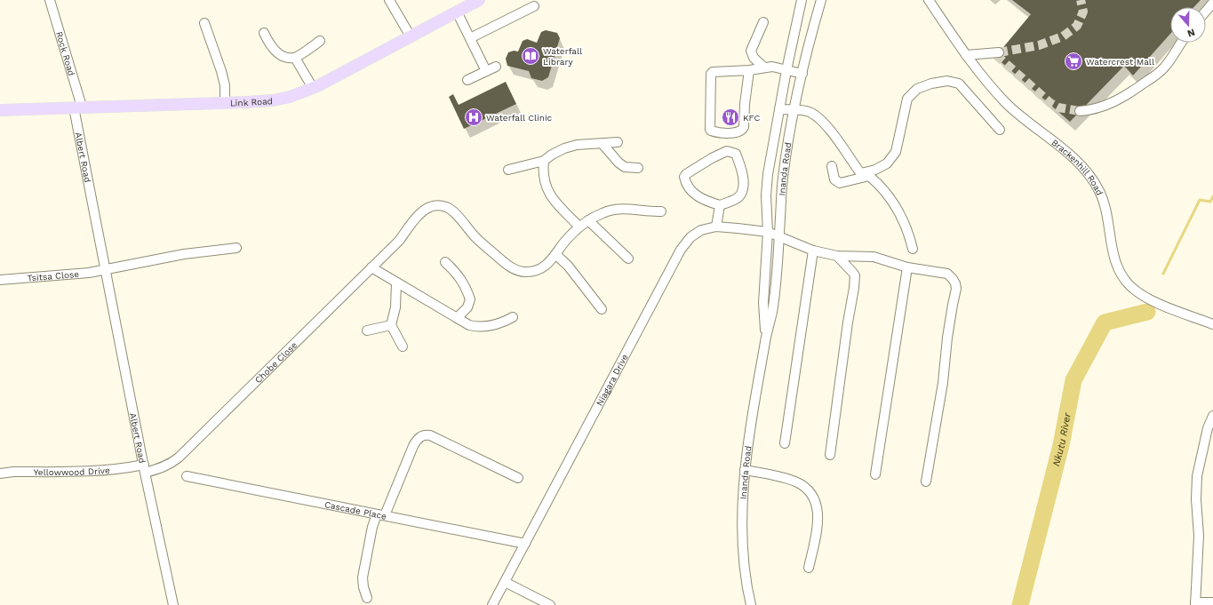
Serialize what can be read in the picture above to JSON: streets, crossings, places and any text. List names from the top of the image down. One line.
{"streets":{"main road":["Link Road"],"street":["Rock Road","Albert Road","Inanda Road","Brackenhill Road","Tsitsa Close","Chobe Close","Niagara Drive","Yellowwood Drive","Cascade Place"]},"crossings":[["Rock Road","Link Road"],["Rock Road","Albert Road"],["Link Road","Albert Road"],["Albert Road","Tsitsa Close"],["Albert Road","Chobe Close"],["Albert Road","Yellowwood Drive"],["Inanda Road","Niagara Drive"],["Chobe Close","Yellowwood Drive"],["Niagara Drive","Cascade Place"]],"water":["Nkutu River"],"places":{"library":["Waterfall Library"],"supermarket":["Watercrest Mall"],"hospital":["Waterfall Clinic"],"restaurant":["KFC"]},"north":"bottom"}
